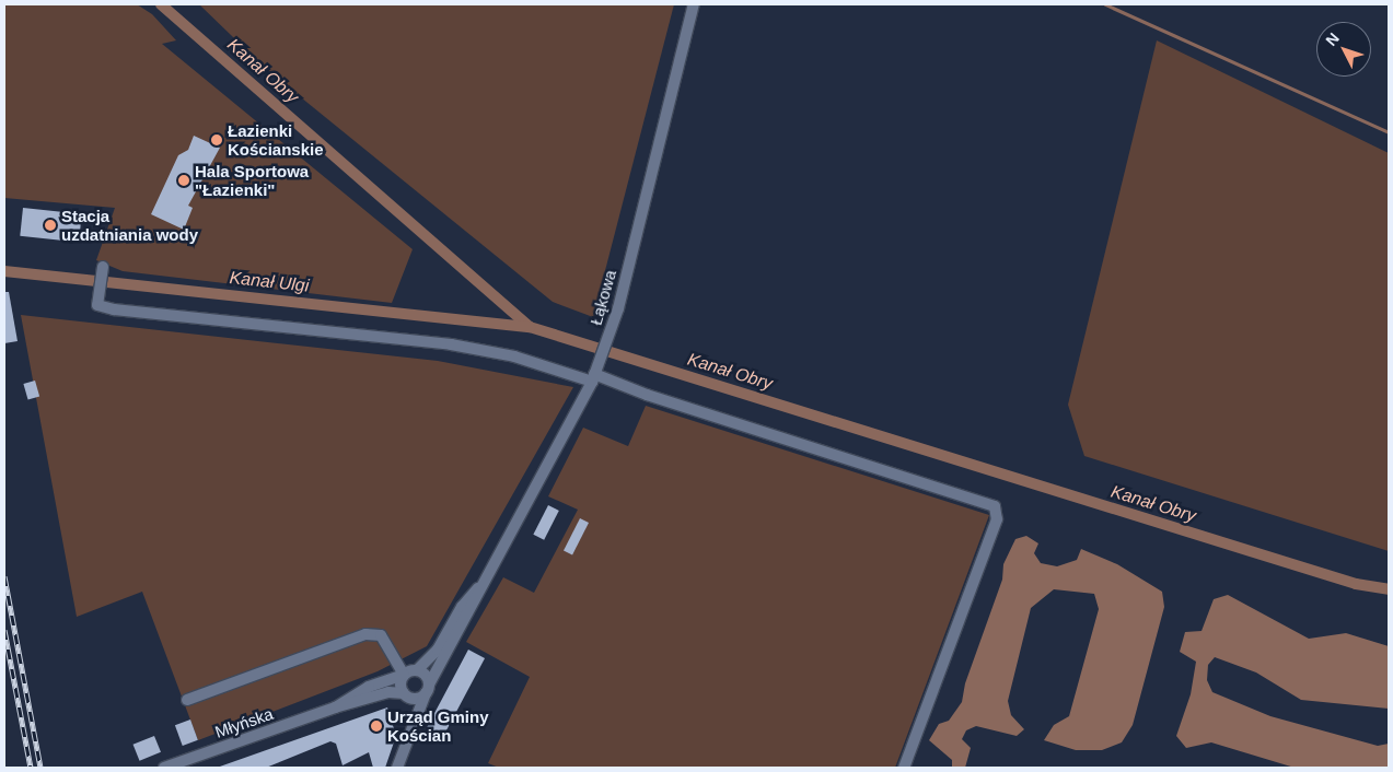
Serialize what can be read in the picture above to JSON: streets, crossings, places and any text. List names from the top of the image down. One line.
{"streets":{"street":["Łąkowa","Młyńska"]},"crossings":[["Łąkowa","Młyńska"]],"water":["Kanał Obry","Kanał Ulgi"],"places":["Łazienki Kościanskie","Hala Sportowa \"Łazienki\"","Stacja uzdatniania wody","Urząd Gminy Kościan"],"north":"top left"}
